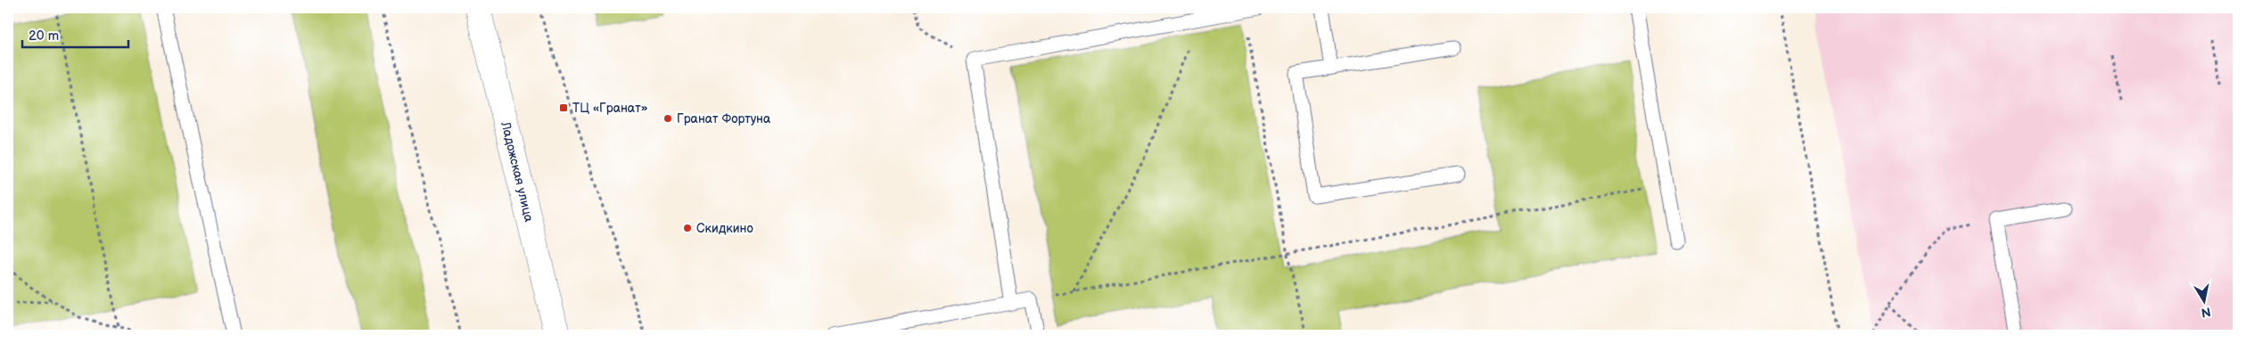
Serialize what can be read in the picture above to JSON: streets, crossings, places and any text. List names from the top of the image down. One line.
{"streets":{"street":["Ладожская улица"]},"places":{"transit":["ТЦ «Гранат»"],"other":["Гранат Фортуна","Скидкино"]},"scale_bar":"20 m","north":"bottom"}
